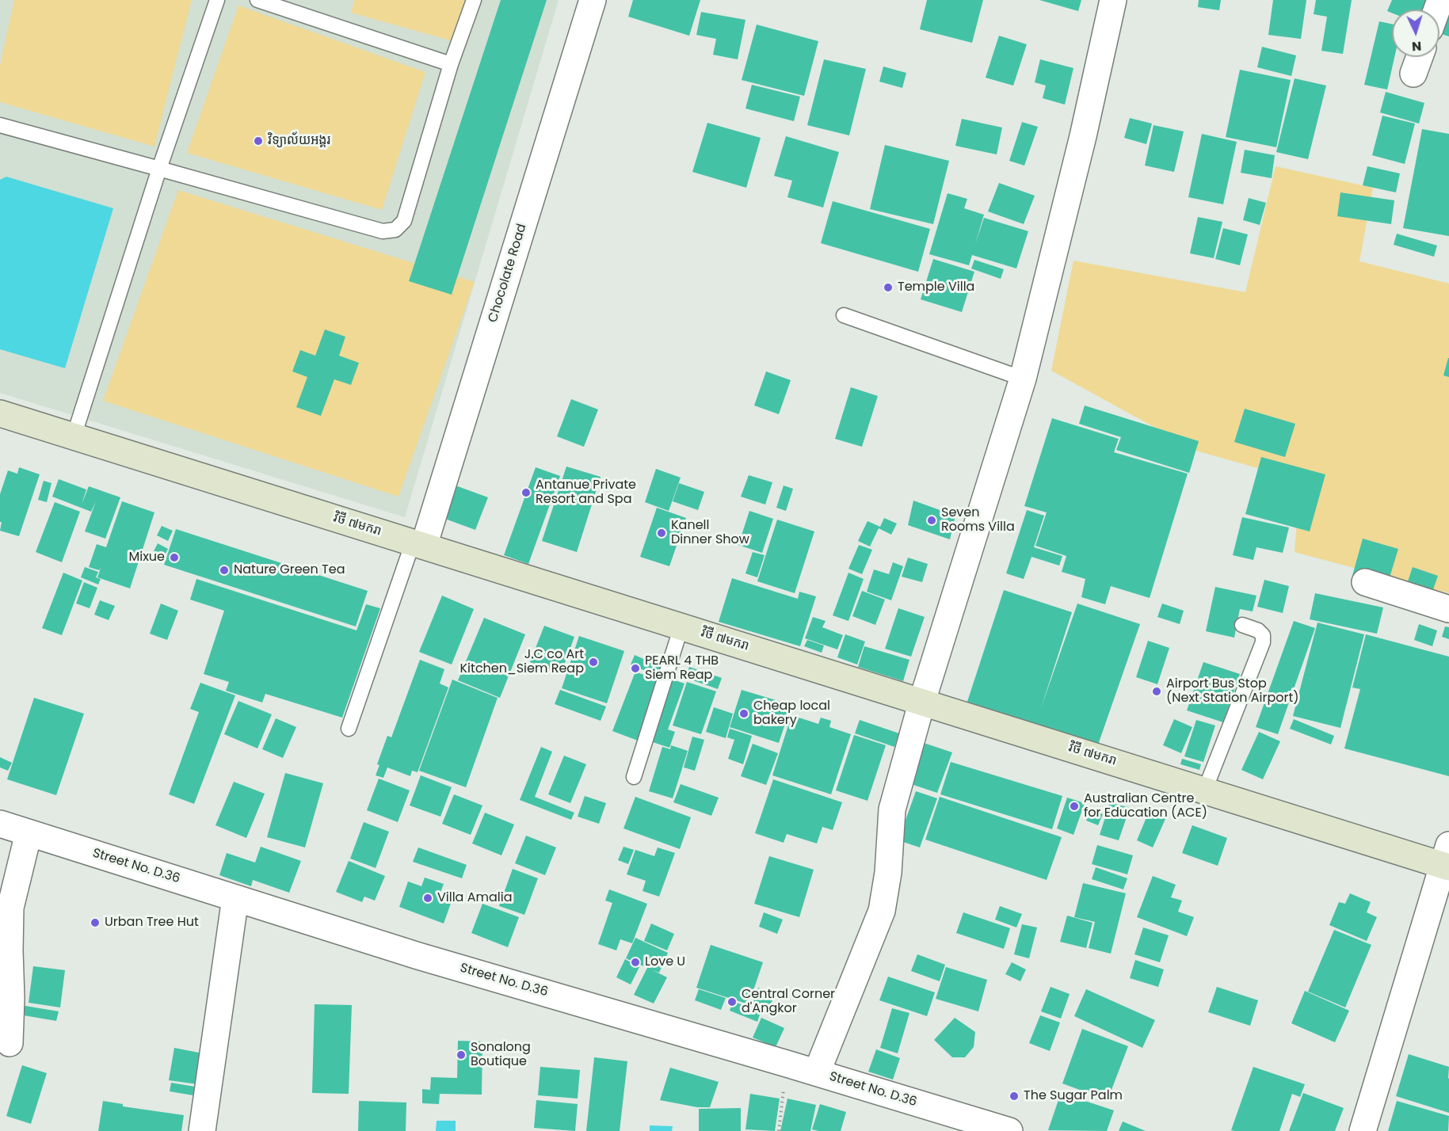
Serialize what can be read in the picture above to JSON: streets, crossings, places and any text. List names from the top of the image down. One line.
{"streets":{"main road":["វិថី ៧មករា"],"street":["Chocolate Road","Street No. D.36"]},"crossings":[["Chocolate Road","វិថី ៧មករា"]],"places":["វិទ្យាល័យអង្គរ","Temple Villa","Antanue Private Resort and Spa","Seven Rooms Villa","Kanell Dinner Show","Mixue","Nature Green Tea","J.C co Art Kitchen_Siem Reap","PEARL 4 THB Siem Reap","Airport Bus Stop (Next Station Airport)","Cheap local bakery","Australian Centre for Education (ACE)","Villa Amalia","Urban Tree Hut","Love U","Central Corner d'Angkor","Sonalong Boutique","The Sugar Palm"],"north":"bottom"}
